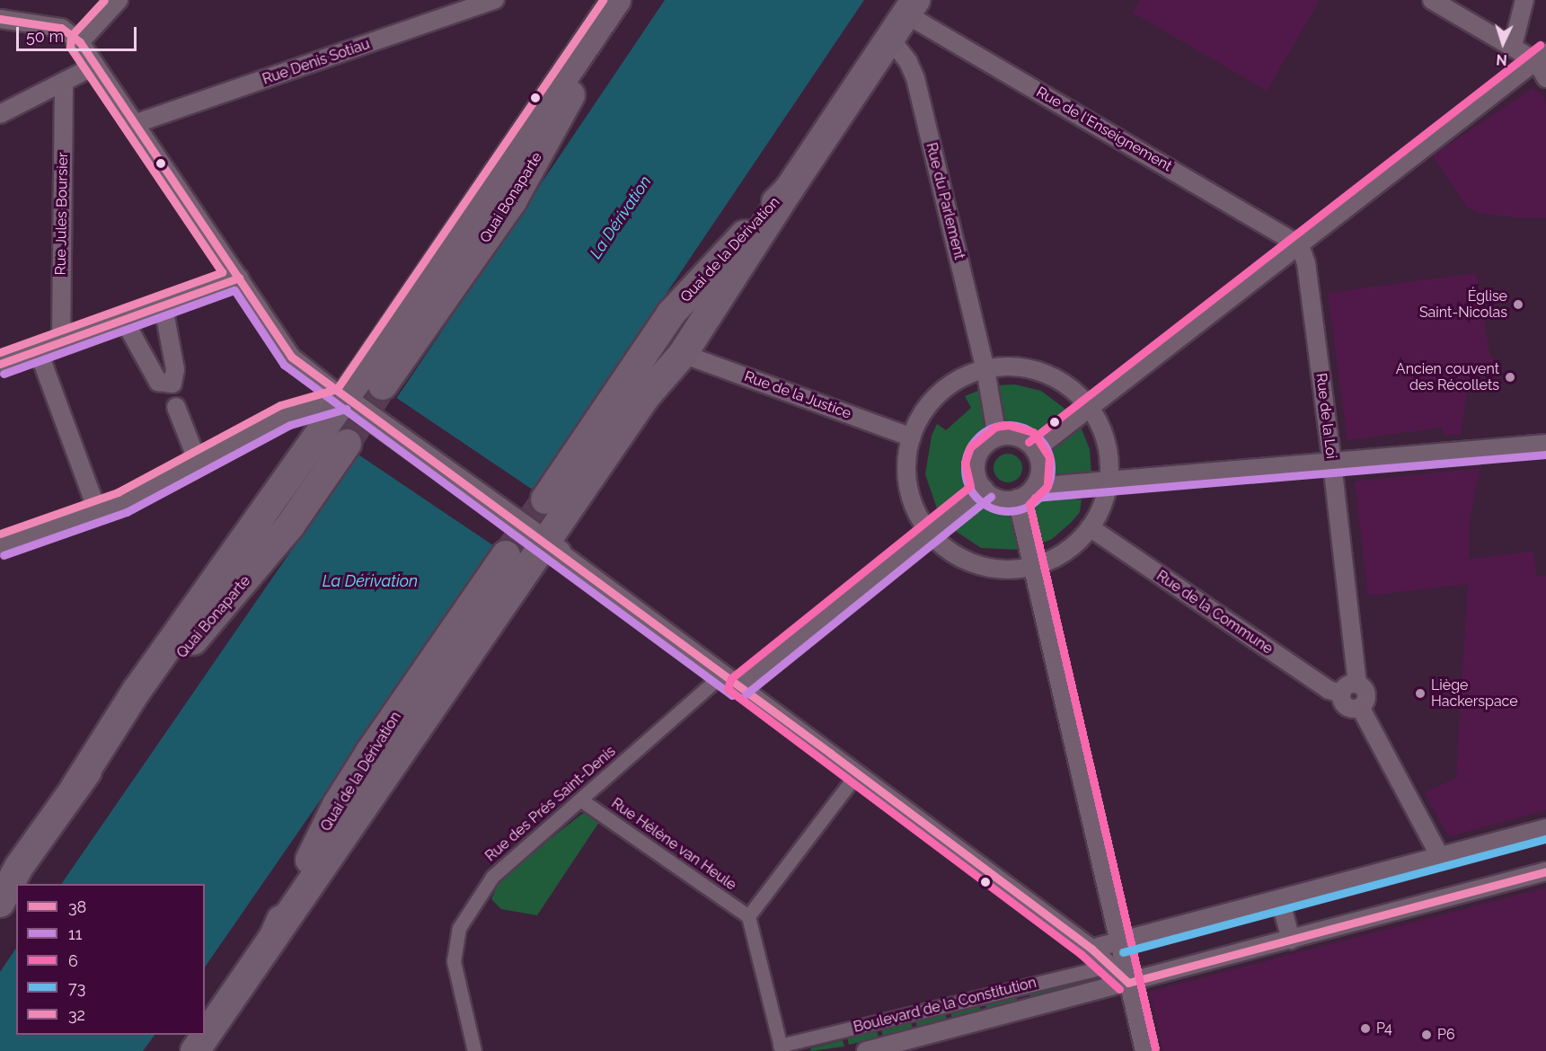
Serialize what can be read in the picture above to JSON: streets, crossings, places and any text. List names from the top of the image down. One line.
{"streets":{"main road":["Quai Bonaparte","Quai de la Dérivation"],"street":["Rue Denis Sotiau","Rue de l'Enseignement","Rue du Parlement","Rue Jules Boursier","Rue de la Justice","Rue de la Loi","Rue de la Commune","Rue des Prés Saint-Denis","Rue Hélène van Heule","Boulevard de la Constitution"]},"crossings":[["Rue de l'Enseignement","Quai de la Dérivation"],["Rue de l'Enseignement","Rue de la Loi"],["Rue du Parlement","Quai de la Dérivation"],["Rue de la Loi","Rue de la Commune"],["Rue des Prés Saint-Denis","Rue Hélène van Heule"]],"water":["La Dérivation"],"places":["Église Saint-Nicolas","Ancien couvent des Récollets","Liège Hackerspace","P4","P6"],"lines":["transit line 32","transit line 38","transit line 6","transit line 11","transit line 73"],"legend":["38","11","6","73","32"],"scale_bar":"50 m","north":"bottom"}
